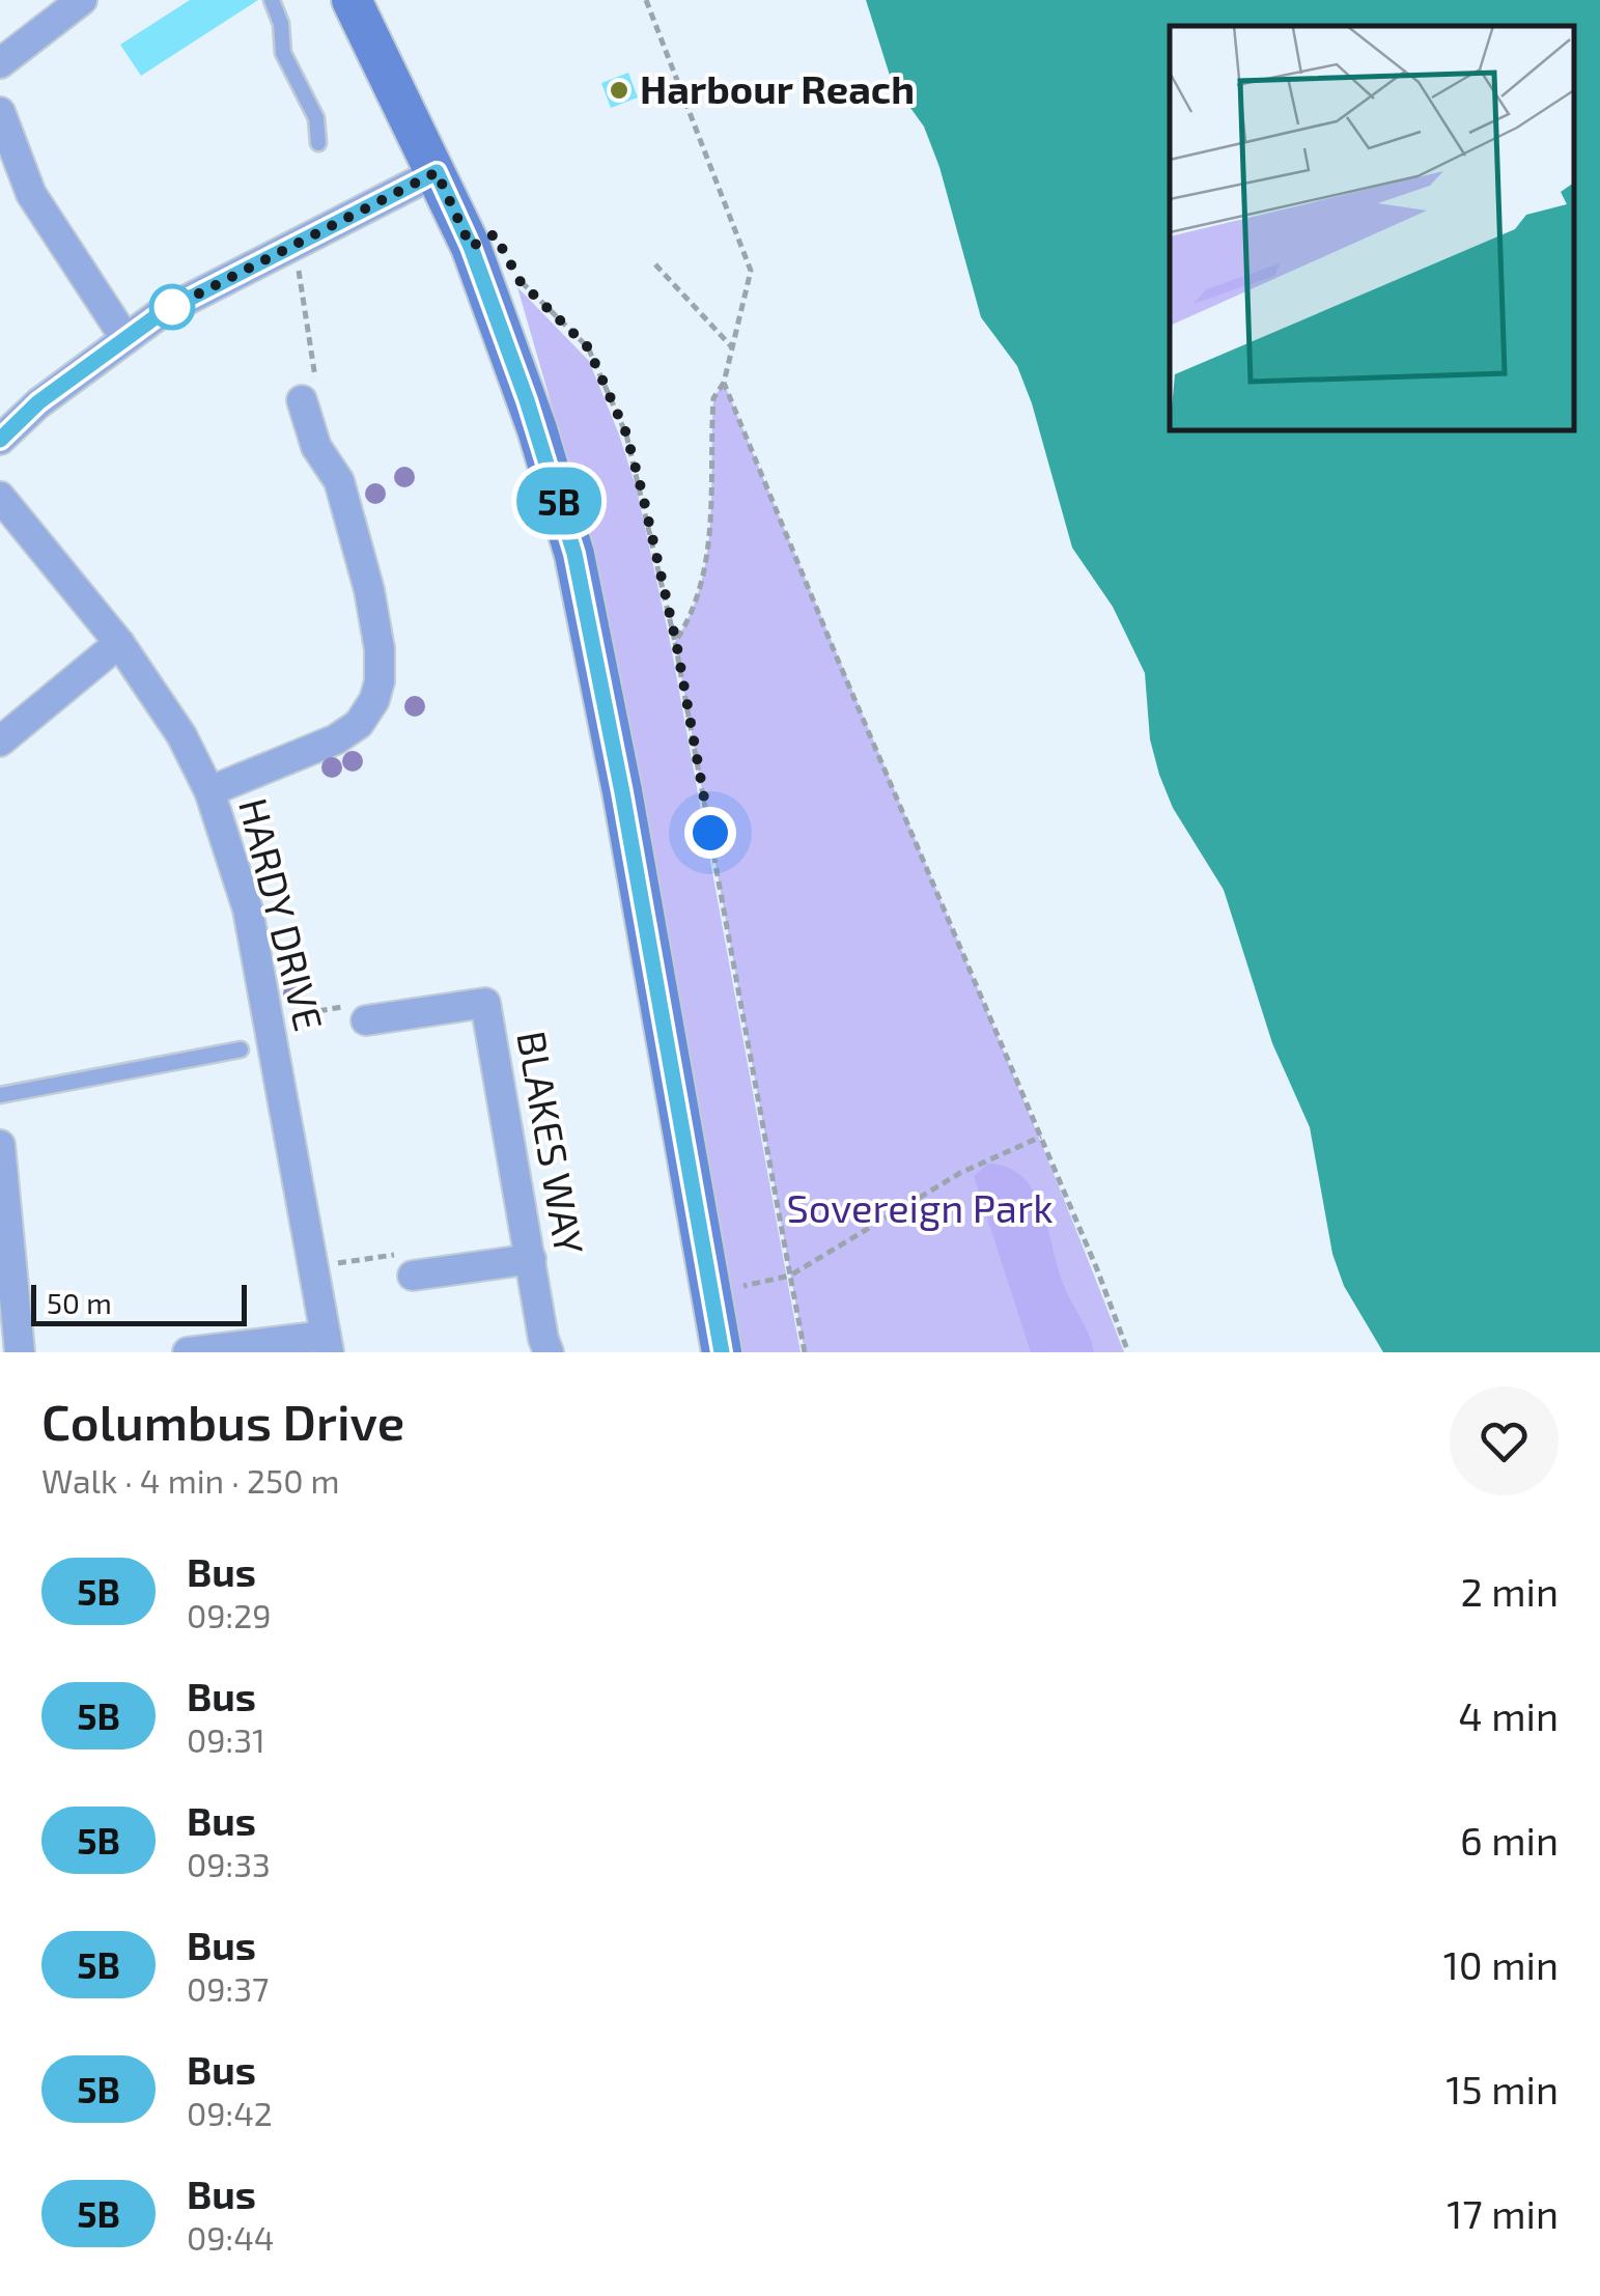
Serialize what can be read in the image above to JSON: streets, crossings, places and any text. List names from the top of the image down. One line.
{"streets":{"street":["HARDY DRIVE","BLAKES WAY"]},"parks":["Sovereign Park"],"places":["Harbour Reach"],"lines":["bus line 5B"],"scale_bar":"50 m","page":{"on_map":"5B","scale":"50 m","heading":["Columbus Drive","Walk · 4 min · 250 m"],"list":[{"mark":"5B","name":"Bus","note":"09:29","value":"2 min"},{"mark":"5B","name":"Bus","note":"09:31","value":"4 min"},{"mark":"5B","name":"Bus","note":"09:33","value":"6 min"},{"mark":"5B","name":"Bus","note":"09:37","value":"10 min"},{"mark":"5B","name":"Bus","note":"09:42","value":"15 min"},{"mark":"5B","name":"Bus","note":"09:44","value":"17 min"}]}}
